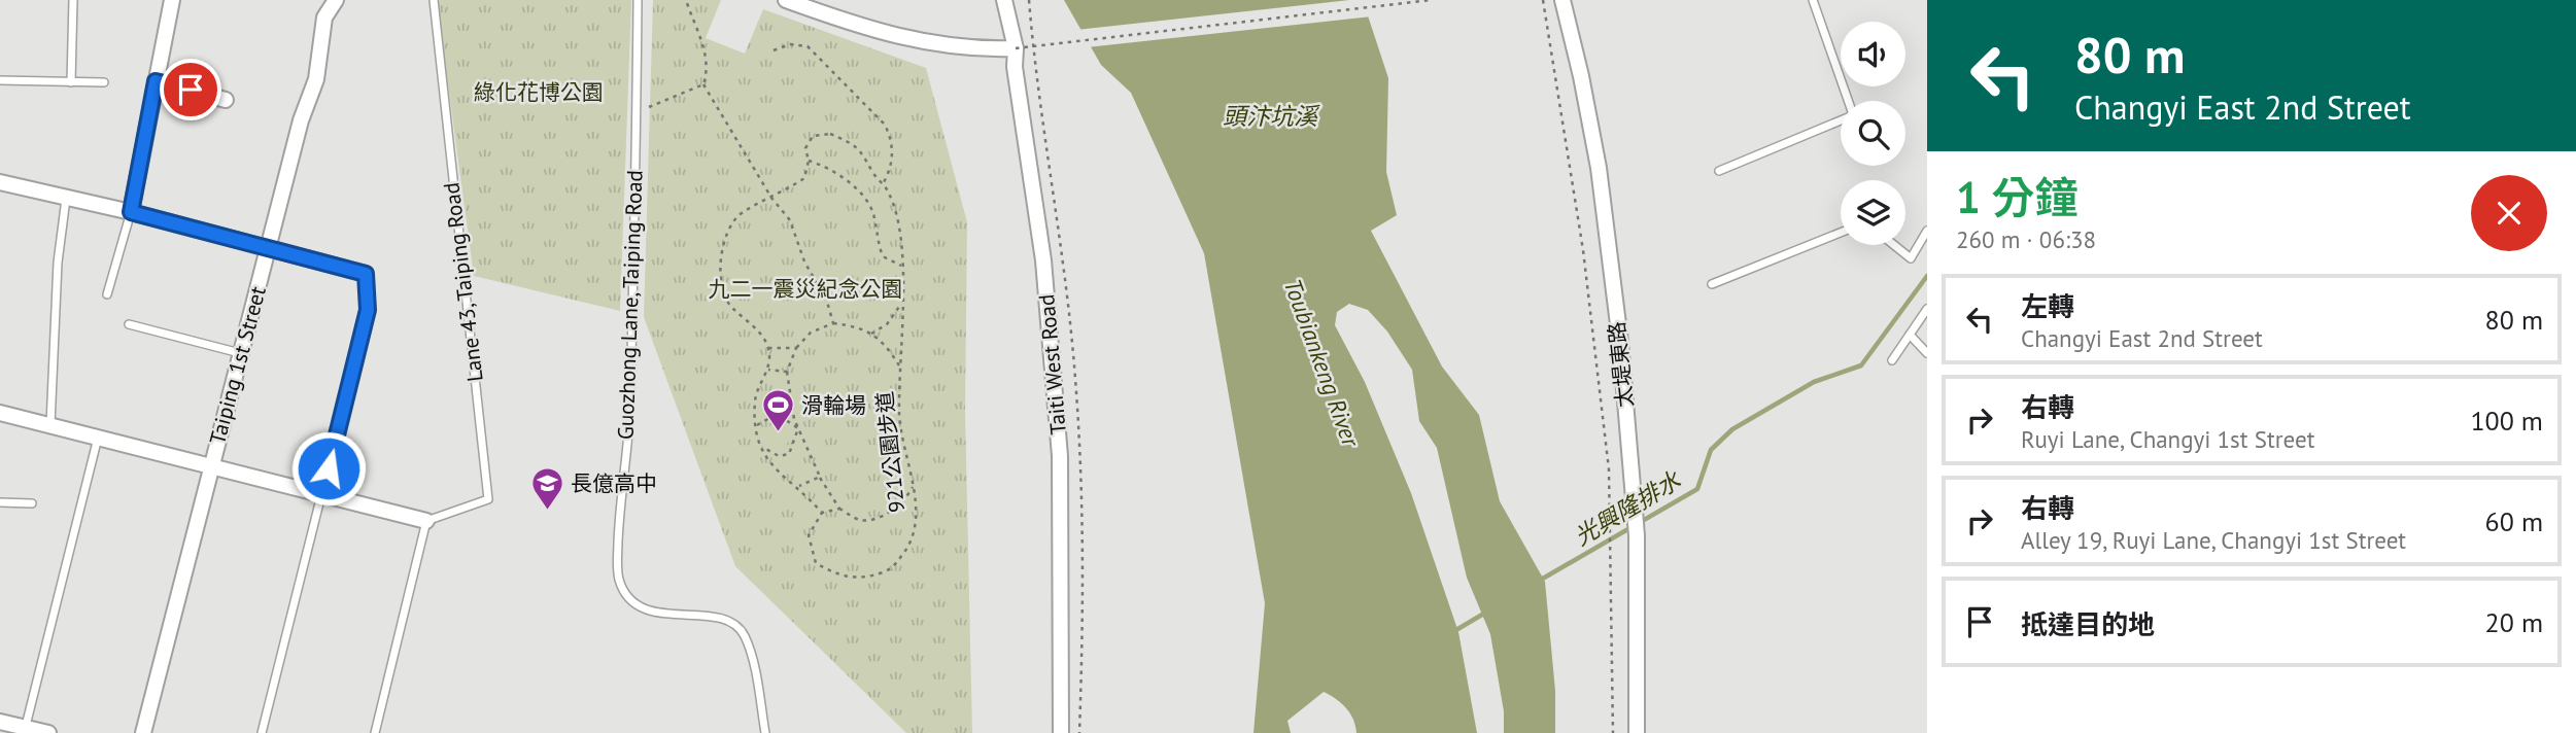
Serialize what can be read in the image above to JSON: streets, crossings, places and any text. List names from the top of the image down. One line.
{"streets":{"street":["Taiti West Road","太堤東路","Taiping 1st Street"],"lane":["Lane 43, Taiping Road","Guozhong Lane, Taiping Road"],"path":["921公園步道"]},"water":["頭汴坑溪","Toubiankeng River","光興隆排水"],"parks":["綠化花博公園","九二一震災紀念公園"],"places":{"sports":["滑輪場"],"school or university":["長億高中"]},"page":{"turn":["80 m","Changyi East 2nd Street"],"heading":["1 分鐘","260 m · 06:38"],"list":[{"name":"左轉","note":"Changyi East 2nd Street","value":"80 m"},{"name":"右轉","note":"Ruyi Lane, Changyi 1st Street","value":"100 m"},{"name":"右轉","note":"Alley 19, Ruyi Lane, Changyi 1st Street","value":"60 m"},{"name":"抵達目的地","value":"20 m"}]}}
